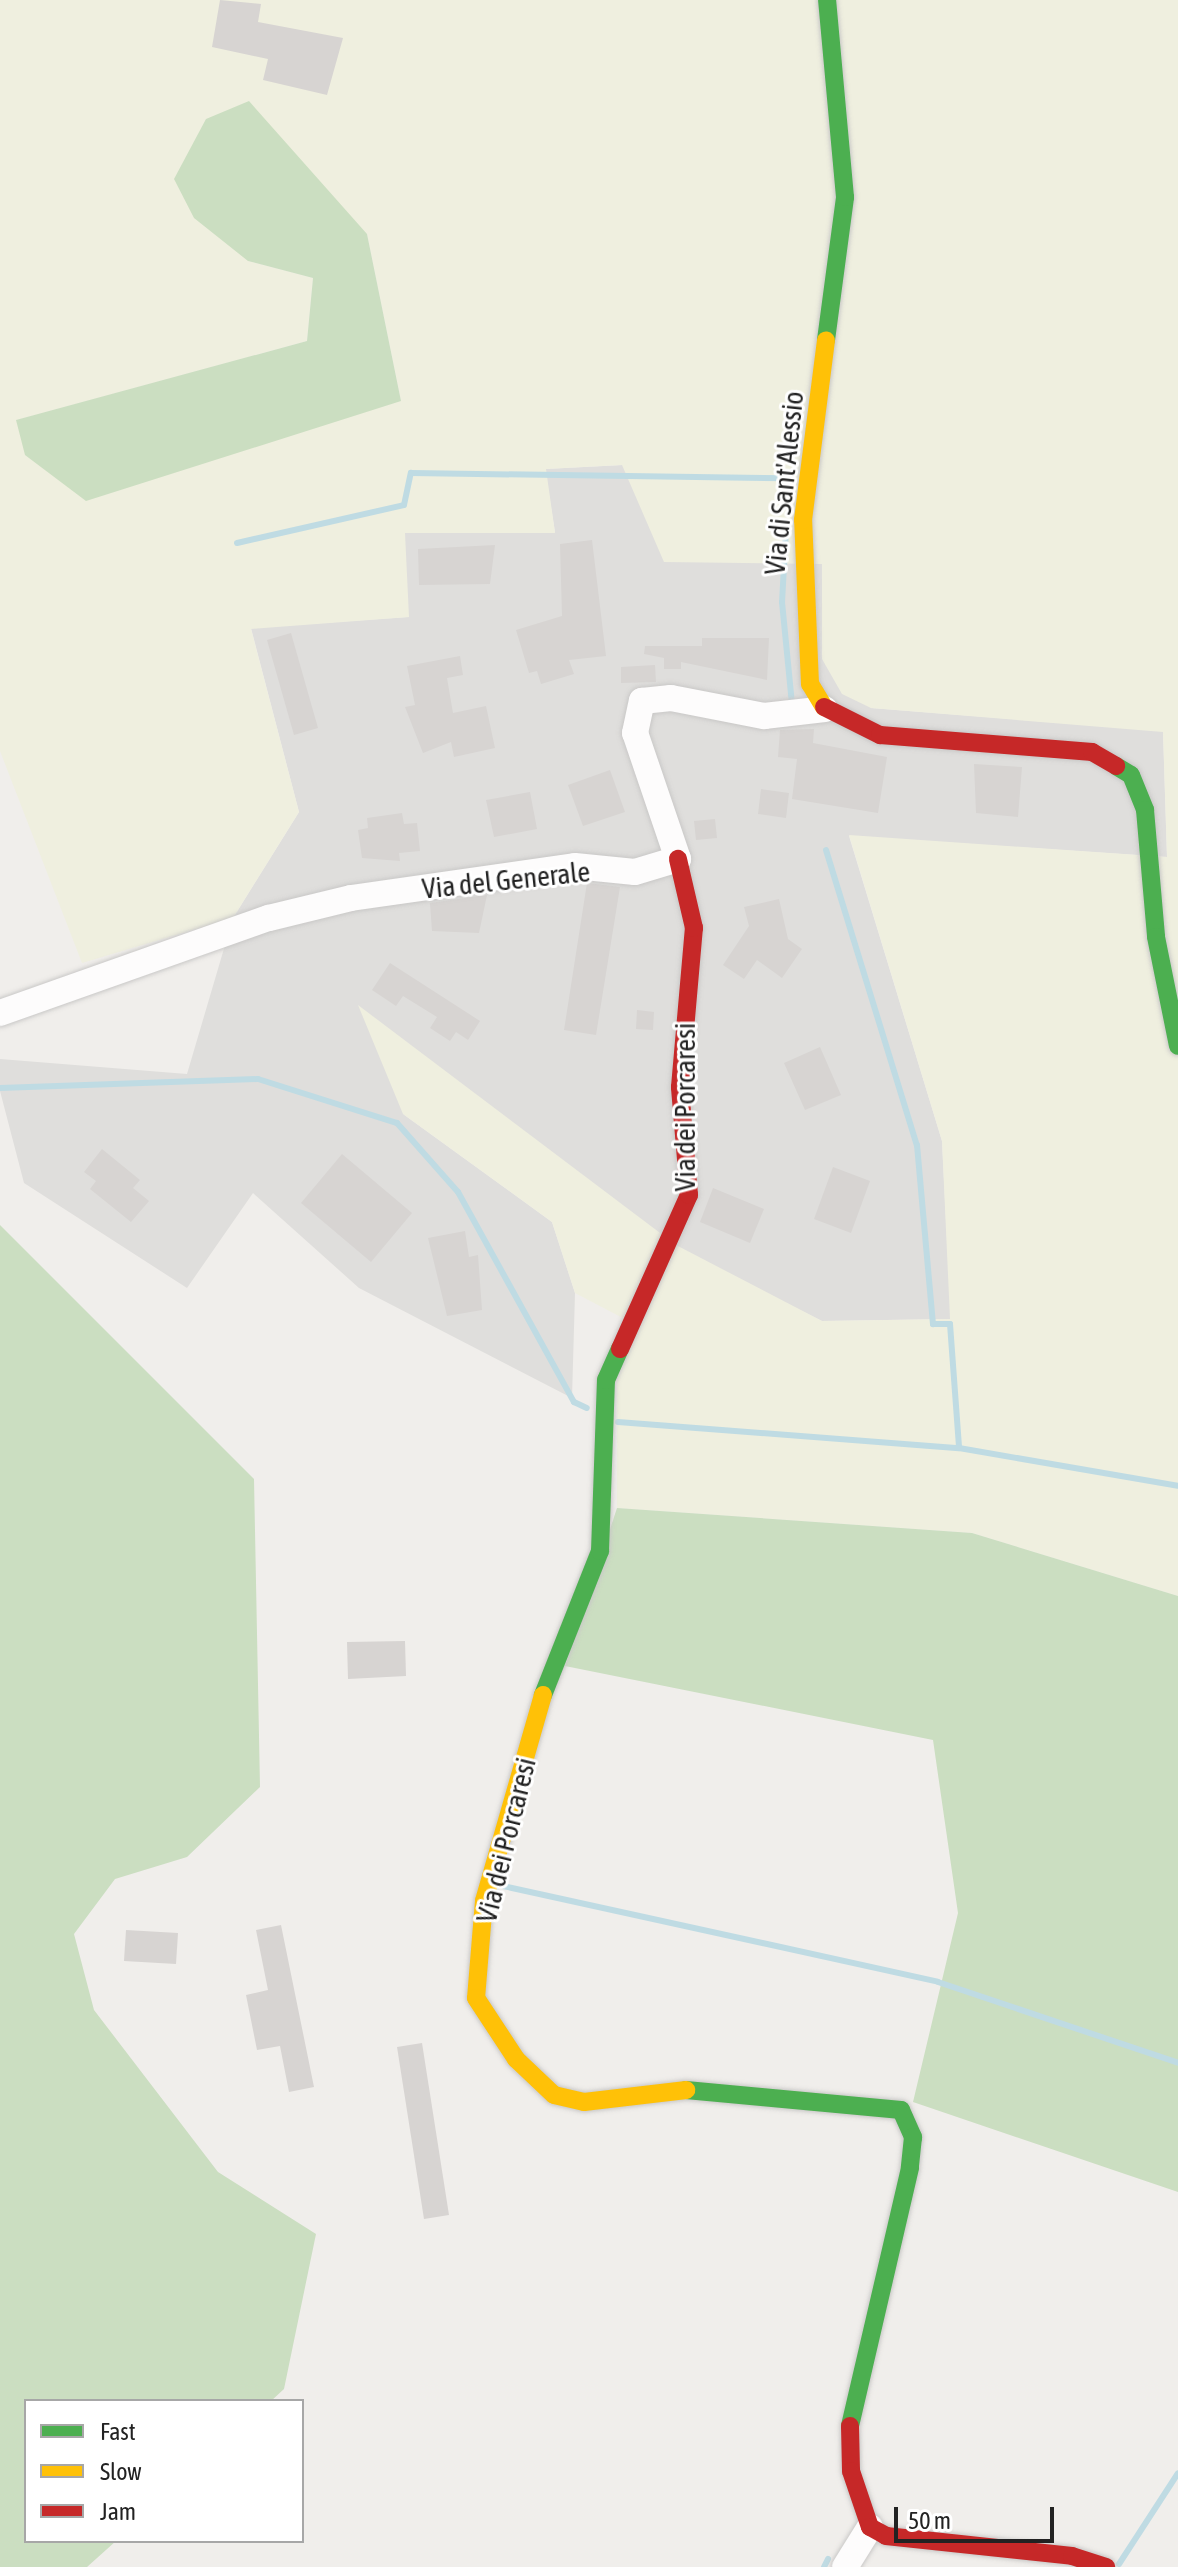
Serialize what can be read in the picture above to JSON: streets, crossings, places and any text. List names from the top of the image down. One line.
{"streets":{"street":["Via di Sant'Alessio","Via del Generale","Via dei Porcaresi"]},"crossings":[["Via del Generale","Via dei Porcaresi"]],"legend":["Fast","Slow","Jam"],"scale_bar":"50 m"}
